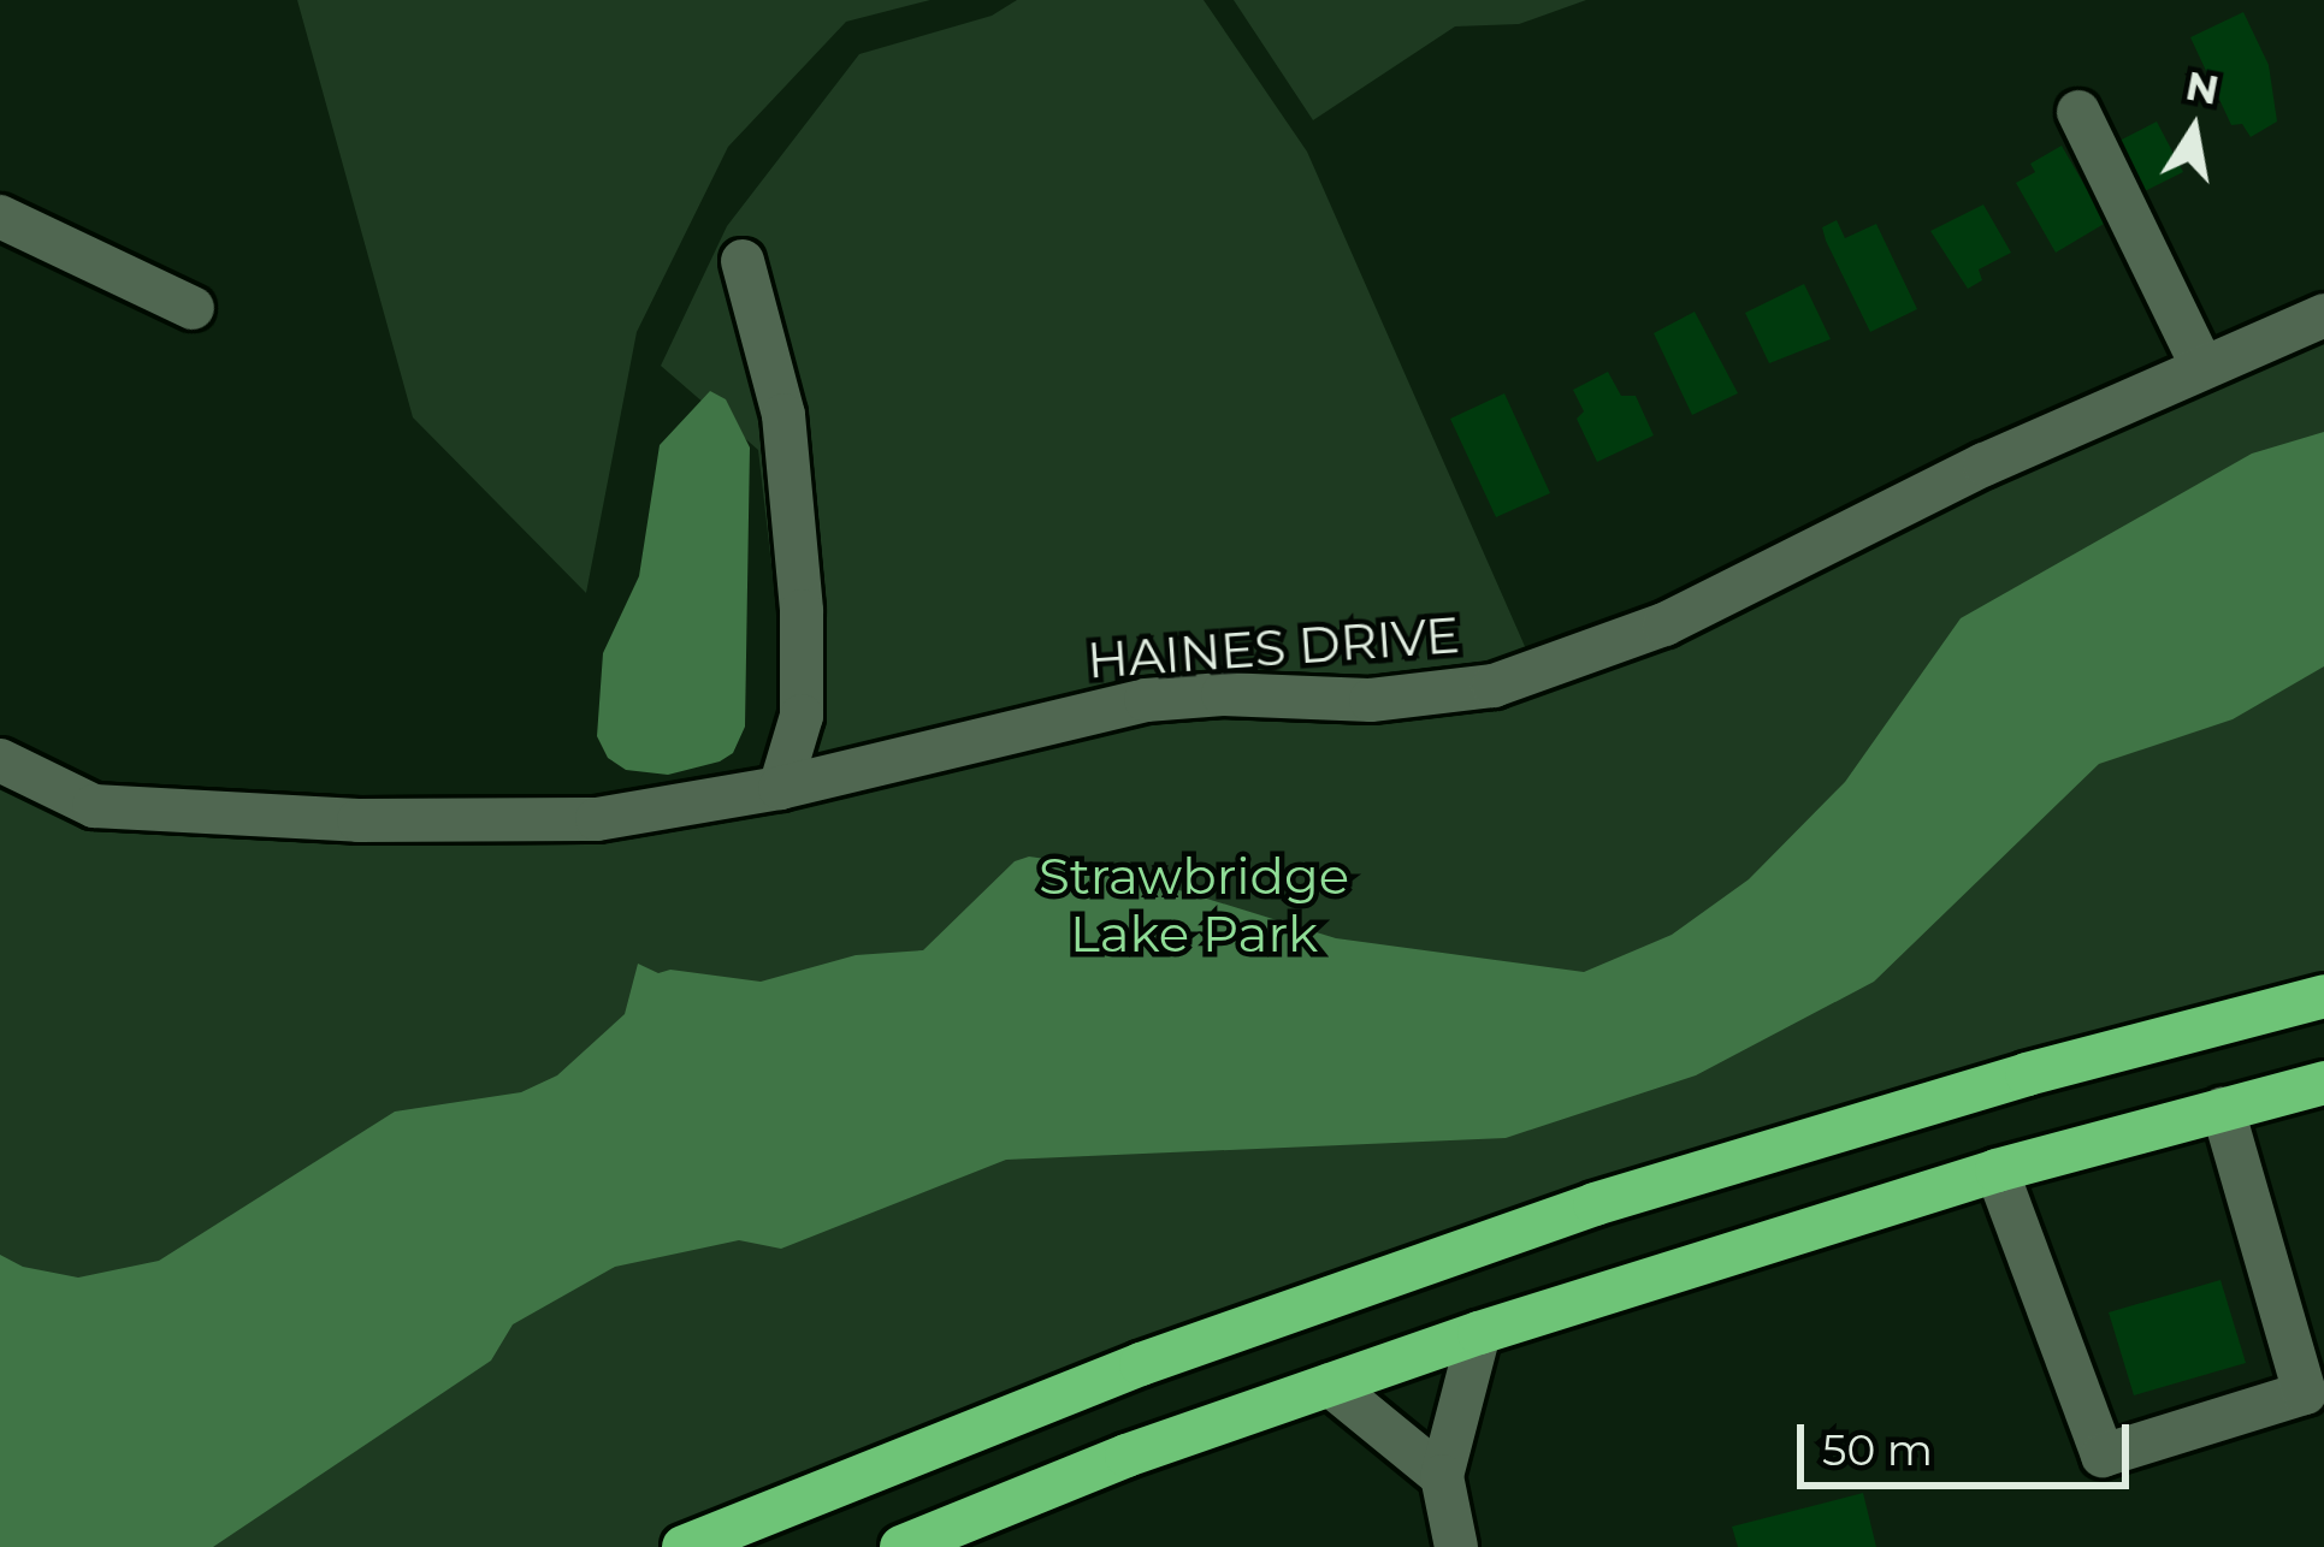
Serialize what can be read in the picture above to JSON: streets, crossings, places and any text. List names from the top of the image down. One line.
{"streets":{"street":["HAINES DRIVE"]},"parks":["Strawbridge Lake Park"],"scale_bar":"50 m","north":"top"}
